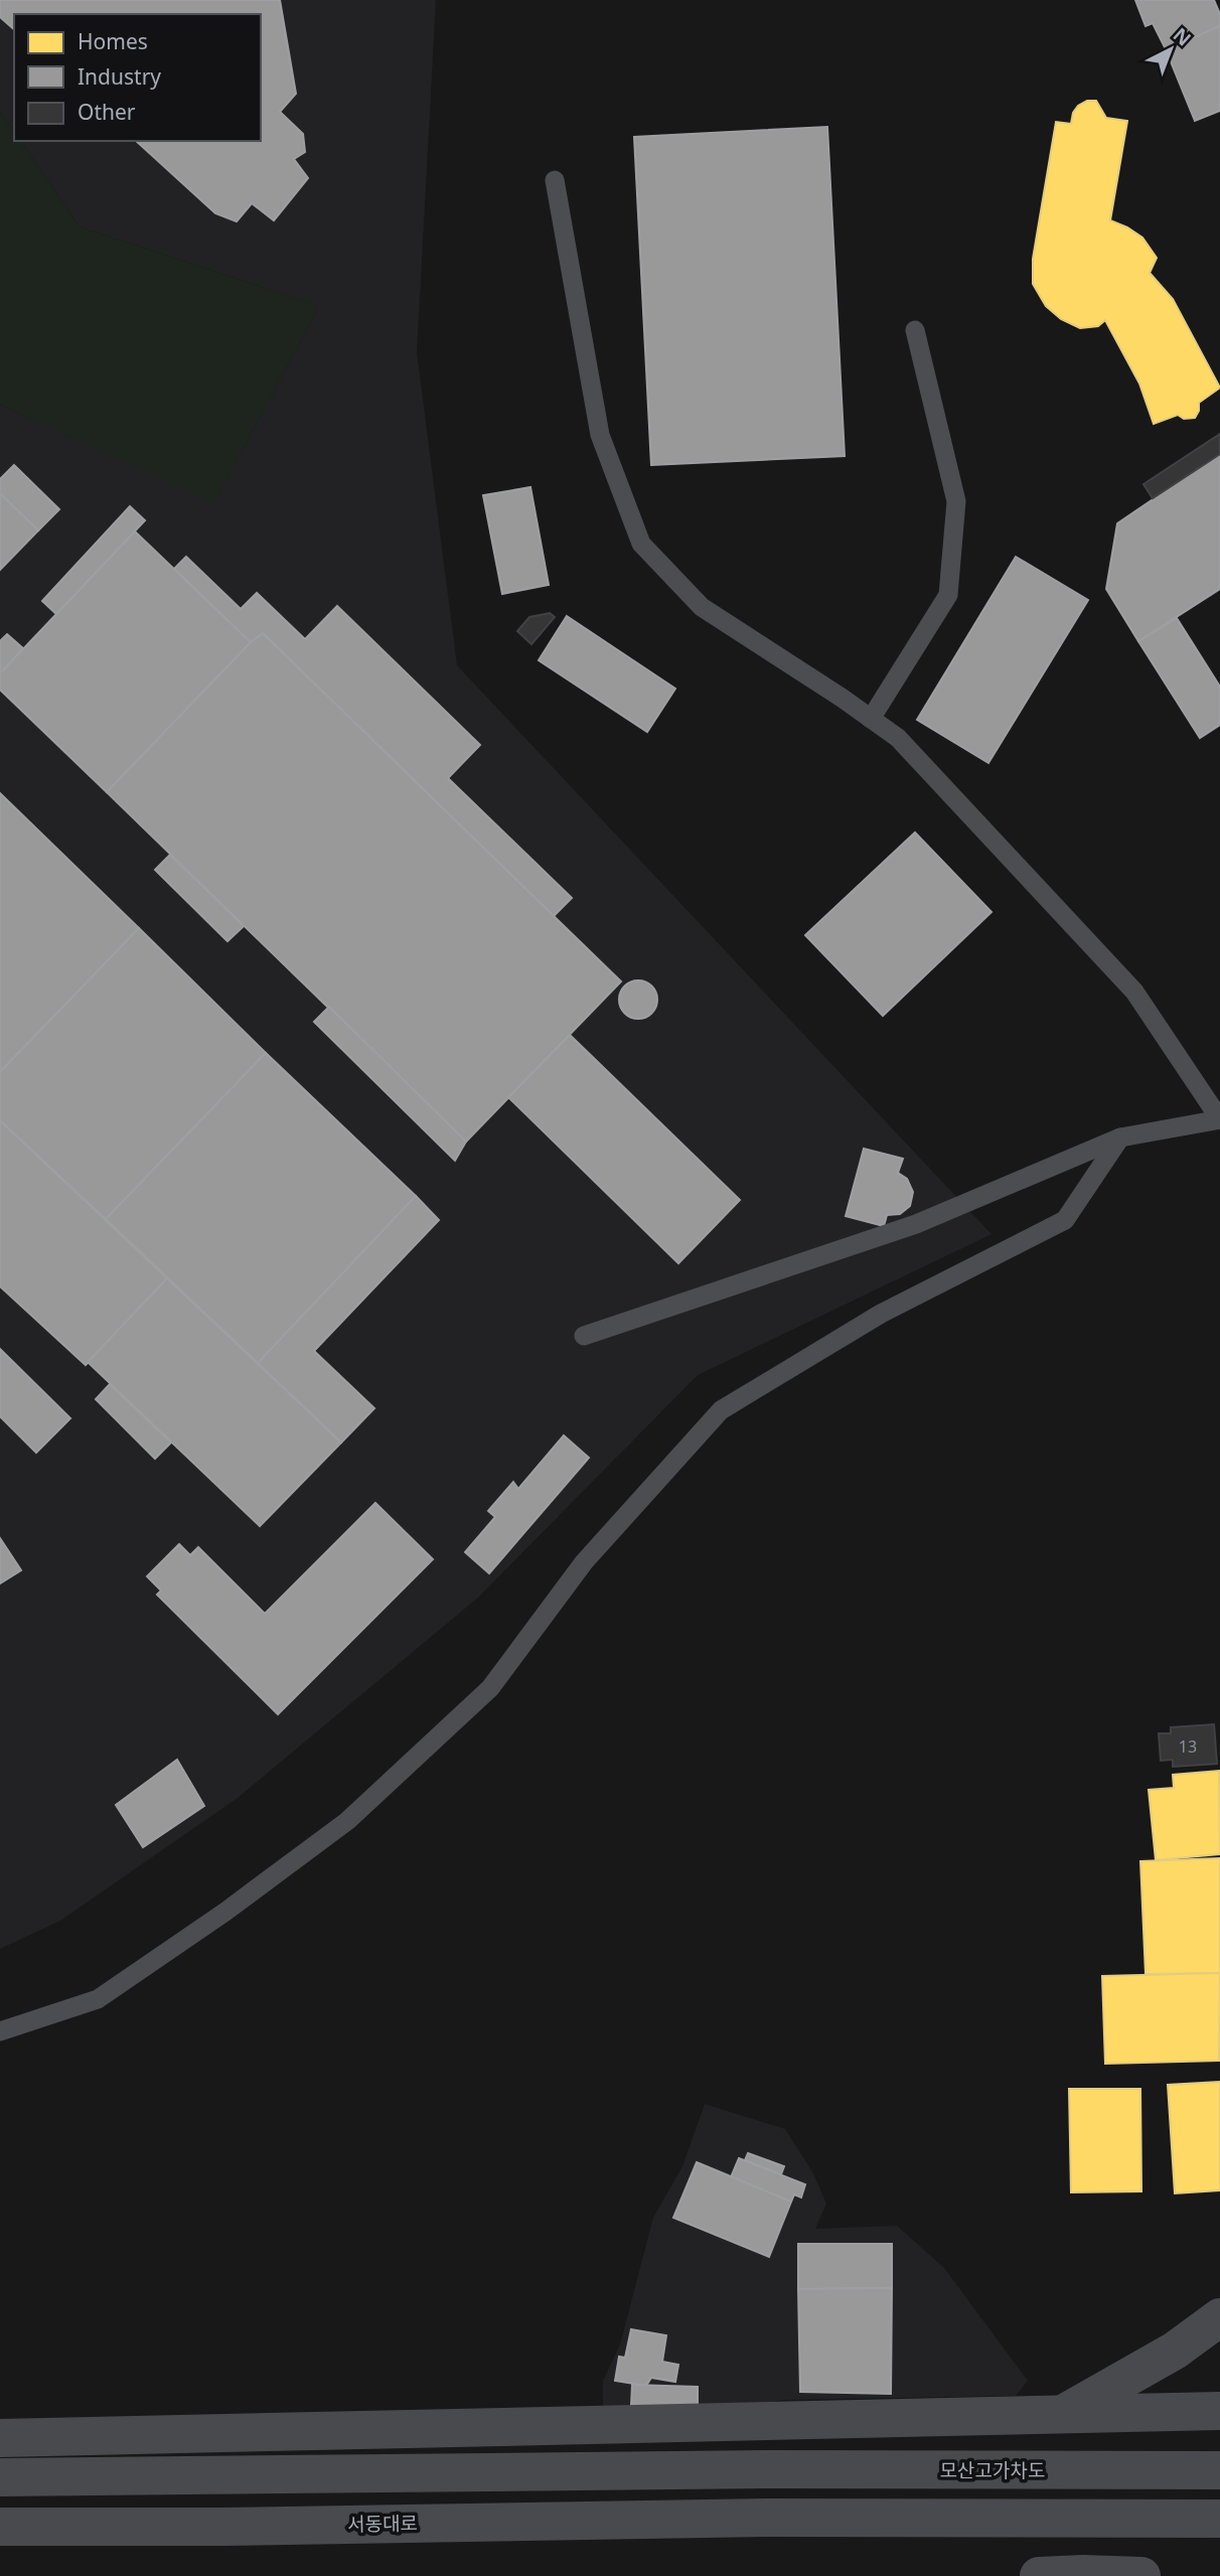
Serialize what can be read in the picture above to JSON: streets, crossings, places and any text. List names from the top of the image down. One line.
{"streets":{"highway":["모산고가차도","서동대로"]},"house_numbers":["13"],"legend":["Homes","Industry","Other"],"north":"top right"}
